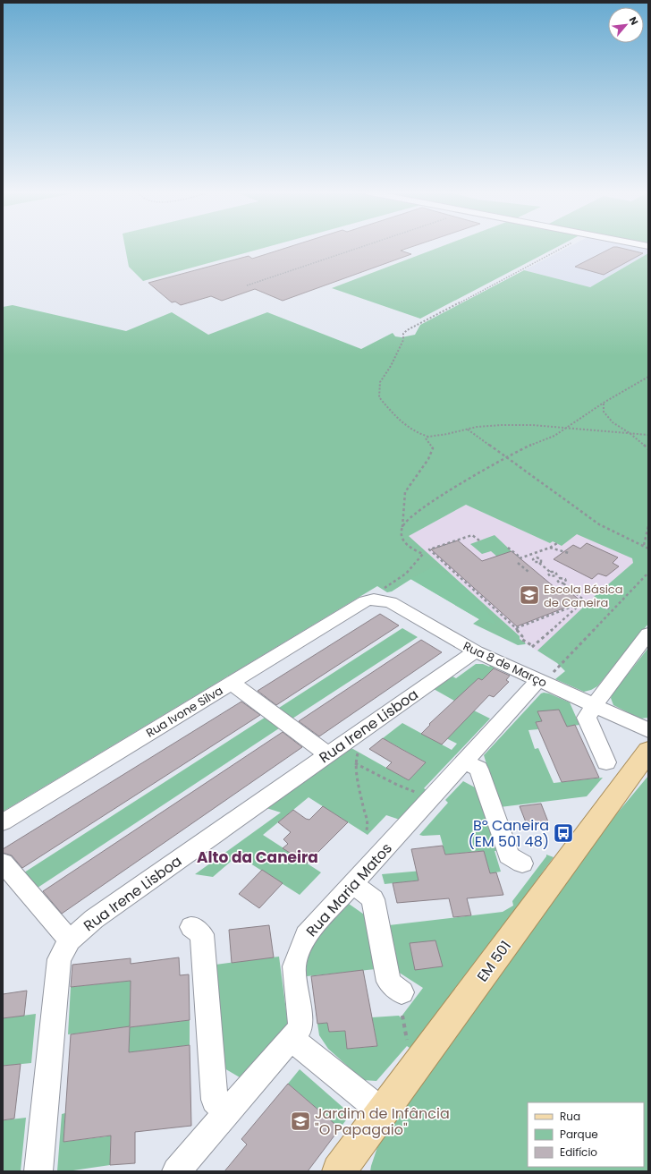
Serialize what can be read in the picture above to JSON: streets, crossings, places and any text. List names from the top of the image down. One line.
{"streets":{"main road":["EM 501"],"street":["Rua 8 de Março","Rua Ivone Silva","Rua Irene Lisboa","Rua Maria Matos"]},"crossings":[["Rua 8 de Março","Rua Ivone Silva"],["Rua 8 de Março","Rua Irene Lisboa"],["Rua 8 de Março","Rua Maria Matos"]],"districts":["Alto da Caneira"],"places":{"school or university":["Escola Básica de Caneira","Jardim de Infância \"O Papagaio\""],"bus stop":["Bº Caneira (EM 501 48)"]},"legend":["Rua","Parque","Edifício"],"north":"top right"}
